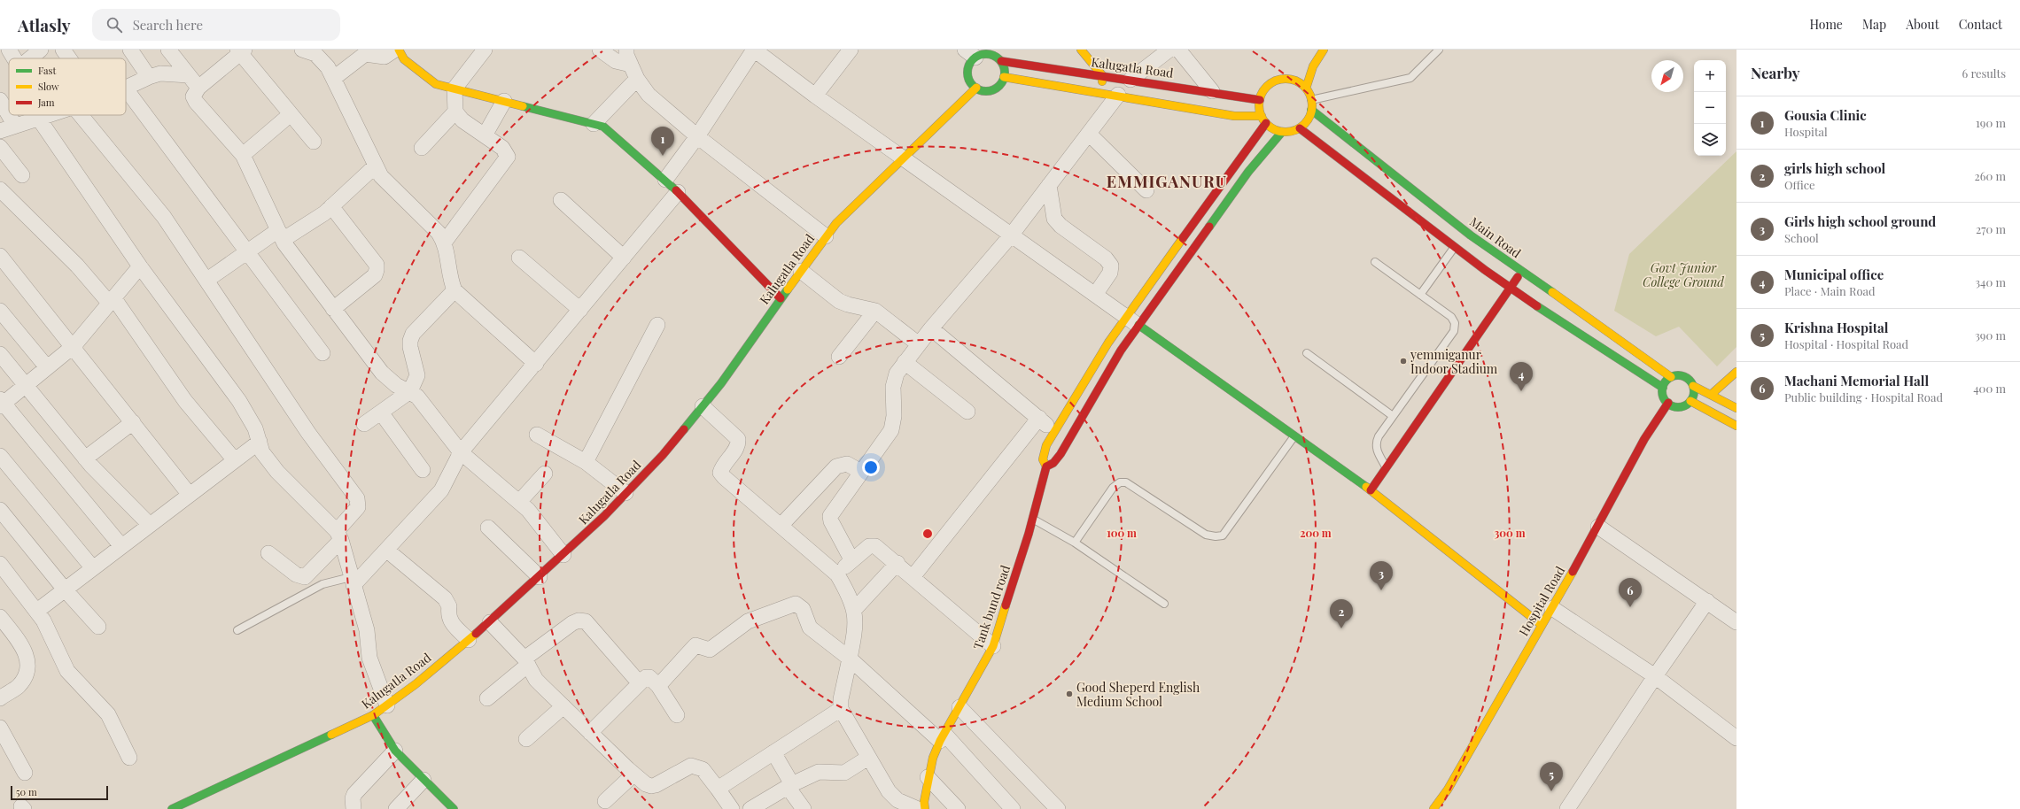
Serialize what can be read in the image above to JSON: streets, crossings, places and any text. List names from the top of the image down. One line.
{"streets":{"street":["Kalugatla Road","Main Road","Hospital Road","Tank bund road"]},"crossings":[["Kalugatla Road","Main Road"],["Main Road","Hospital Road"]],"districts":["EMMIGANURU"],"parks":["Govt Junior College Ground"],"places":["yemmiganur Indoor Stadium","Good Sheperd English Medium School"],"legend":["Fast","Slow","Jam"],"scale_bar":"50 m","north":"bottom left","page":{"header":"Atlasly","search":"Search here","nav":["Home","Map","About","Contact"],"heading":["Nearby","6 results"],"map_buttons":["+","−"],"list":[{"mark":"1","name":"Gousia Clinic","note":"Hospital","value":"190 m"},{"mark":"2","name":"girls high school","note":"Office","value":"260 m"},{"mark":"3","name":"Girls high school ground","note":"School","value":"270 m"},{"mark":"4","name":"Municipal office","note":"Place · Main Road","value":"340 m"},{"mark":"5","name":"Krishna Hospital","note":"Hospital · Hospital Road","value":"390 m"},{"mark":"6","name":"Machani Memorial Hall","note":"Public building · Hospital Road","value":"400 m"}],"pins":["1","4","3","6","2","5"],"scale":"50 m"},"rings":["100 m","200 m","300 m"]}
